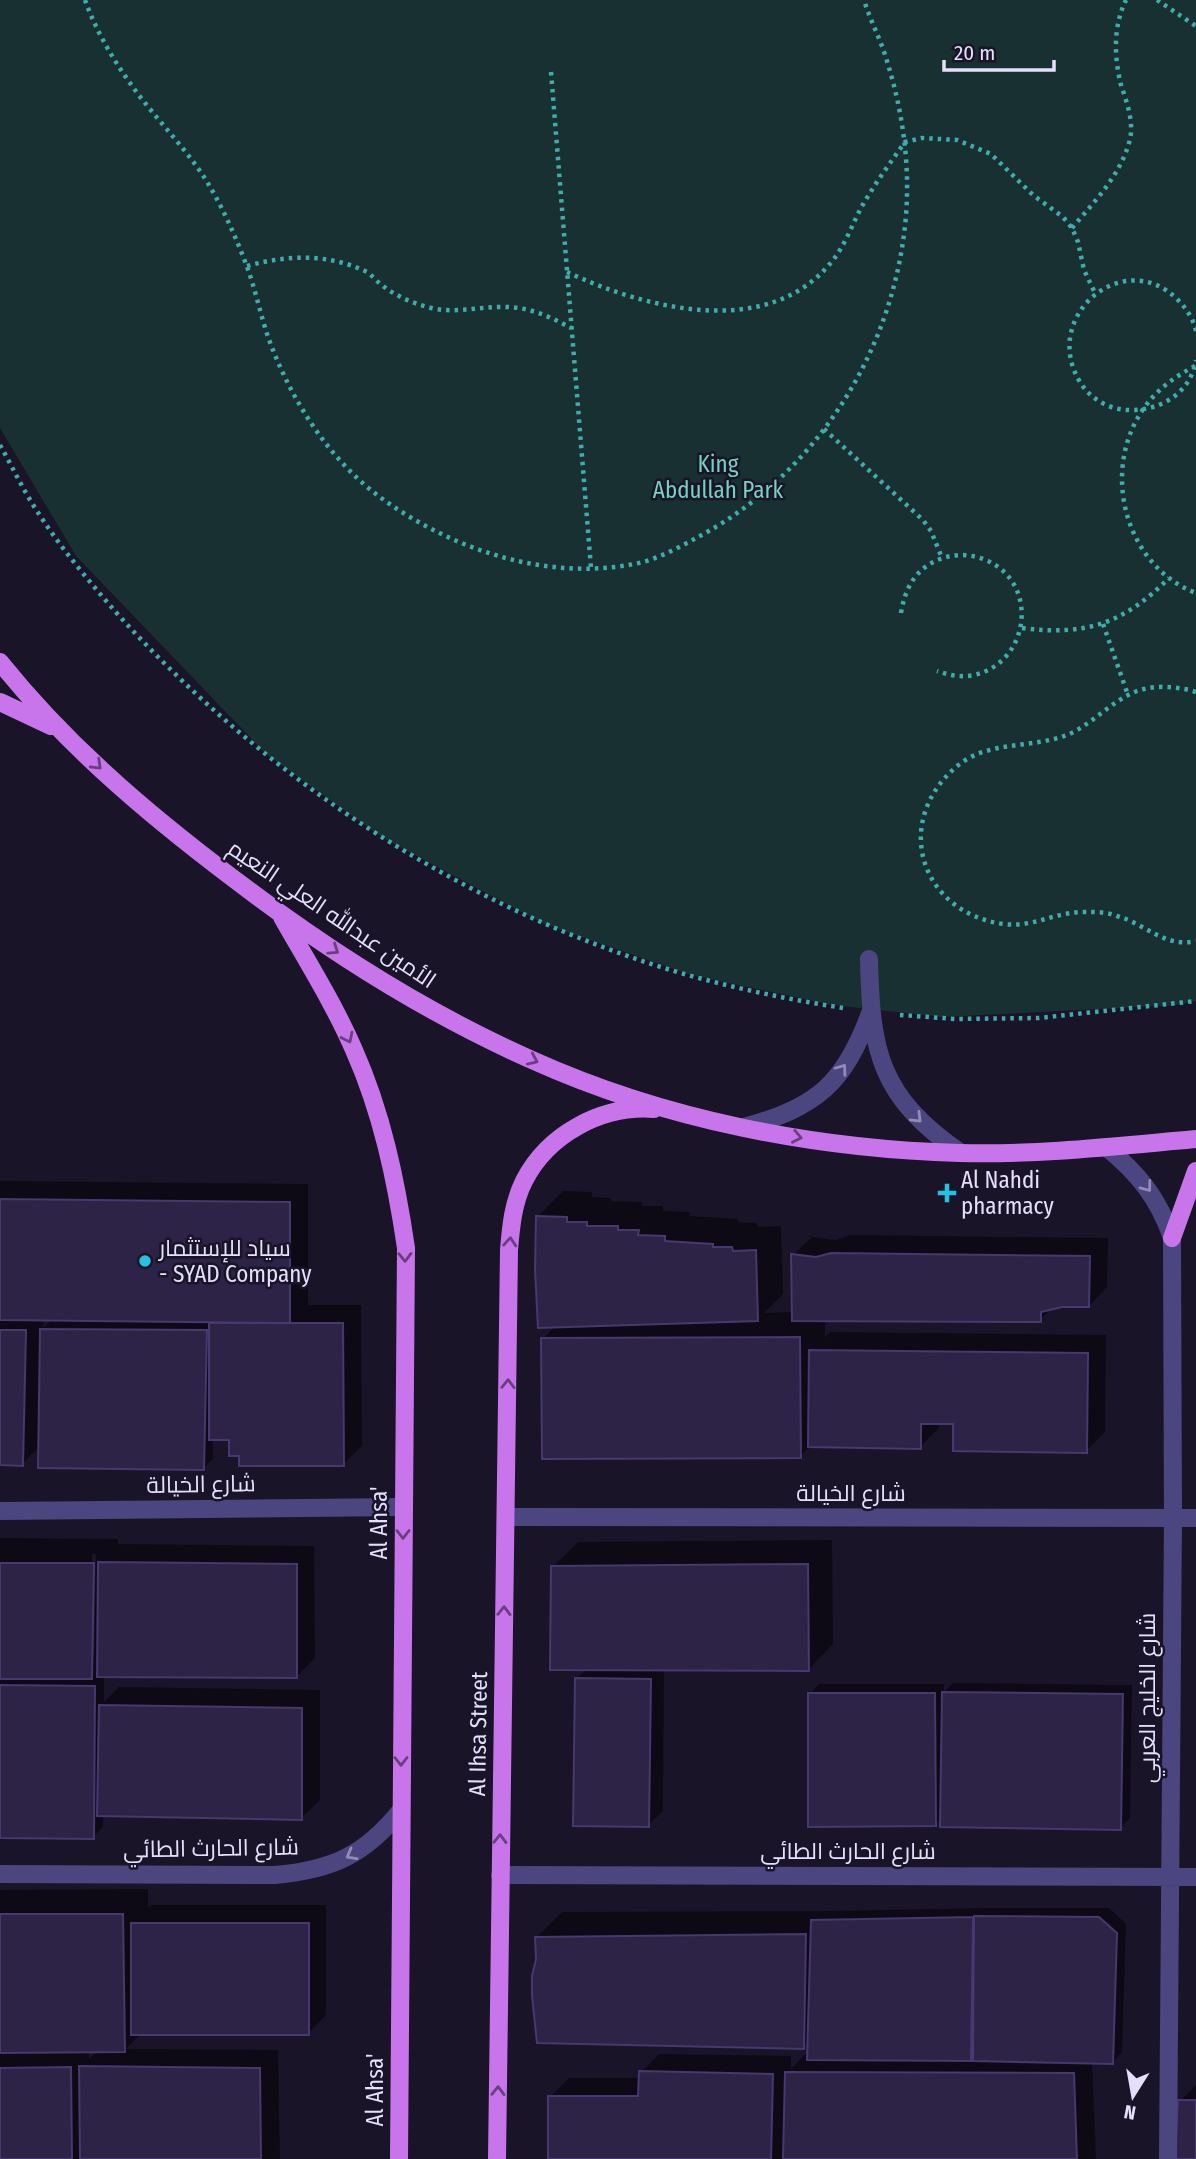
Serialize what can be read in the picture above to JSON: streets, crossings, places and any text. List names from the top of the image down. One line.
{"streets":{"main road":["الأمين عبدالله العلي النعيم","Al Ahsa'","Al Ihsa Street"],"street":["شارع الخيالة","شارع الخليج العربي","شارع الحارث الطائي"]},"crossings":[["الأمين عبدالله العلي النعيم","Al Ahsa'"],["الأمين عبدالله العلي النعيم","Al Ihsa Street"],["شارع الخيالة","Al Ahsa'"],["شارع الخيالة","شارع الخليج العربي"],["شارع الخيالة","Al Ihsa Street"],["Al Ahsa'","شارع الحارث الطائي"],["شارع الخليج العربي","شارع الحارث الطائي"],["Al Ihsa Street","شارع الحارث الطائي"]],"one_way":["الأمين عبدالله العلي النعيم","Al Ahsa'","Al Ihsa Street","شارع الحارث الطائي"],"parks":["King Abdullah Park"],"places":{"health":["Al Nahdi pharmacy"],"other":["سياد للإستثمار - SYAD Company"]},"scale_bar":"20 m","north":"bottom"}
